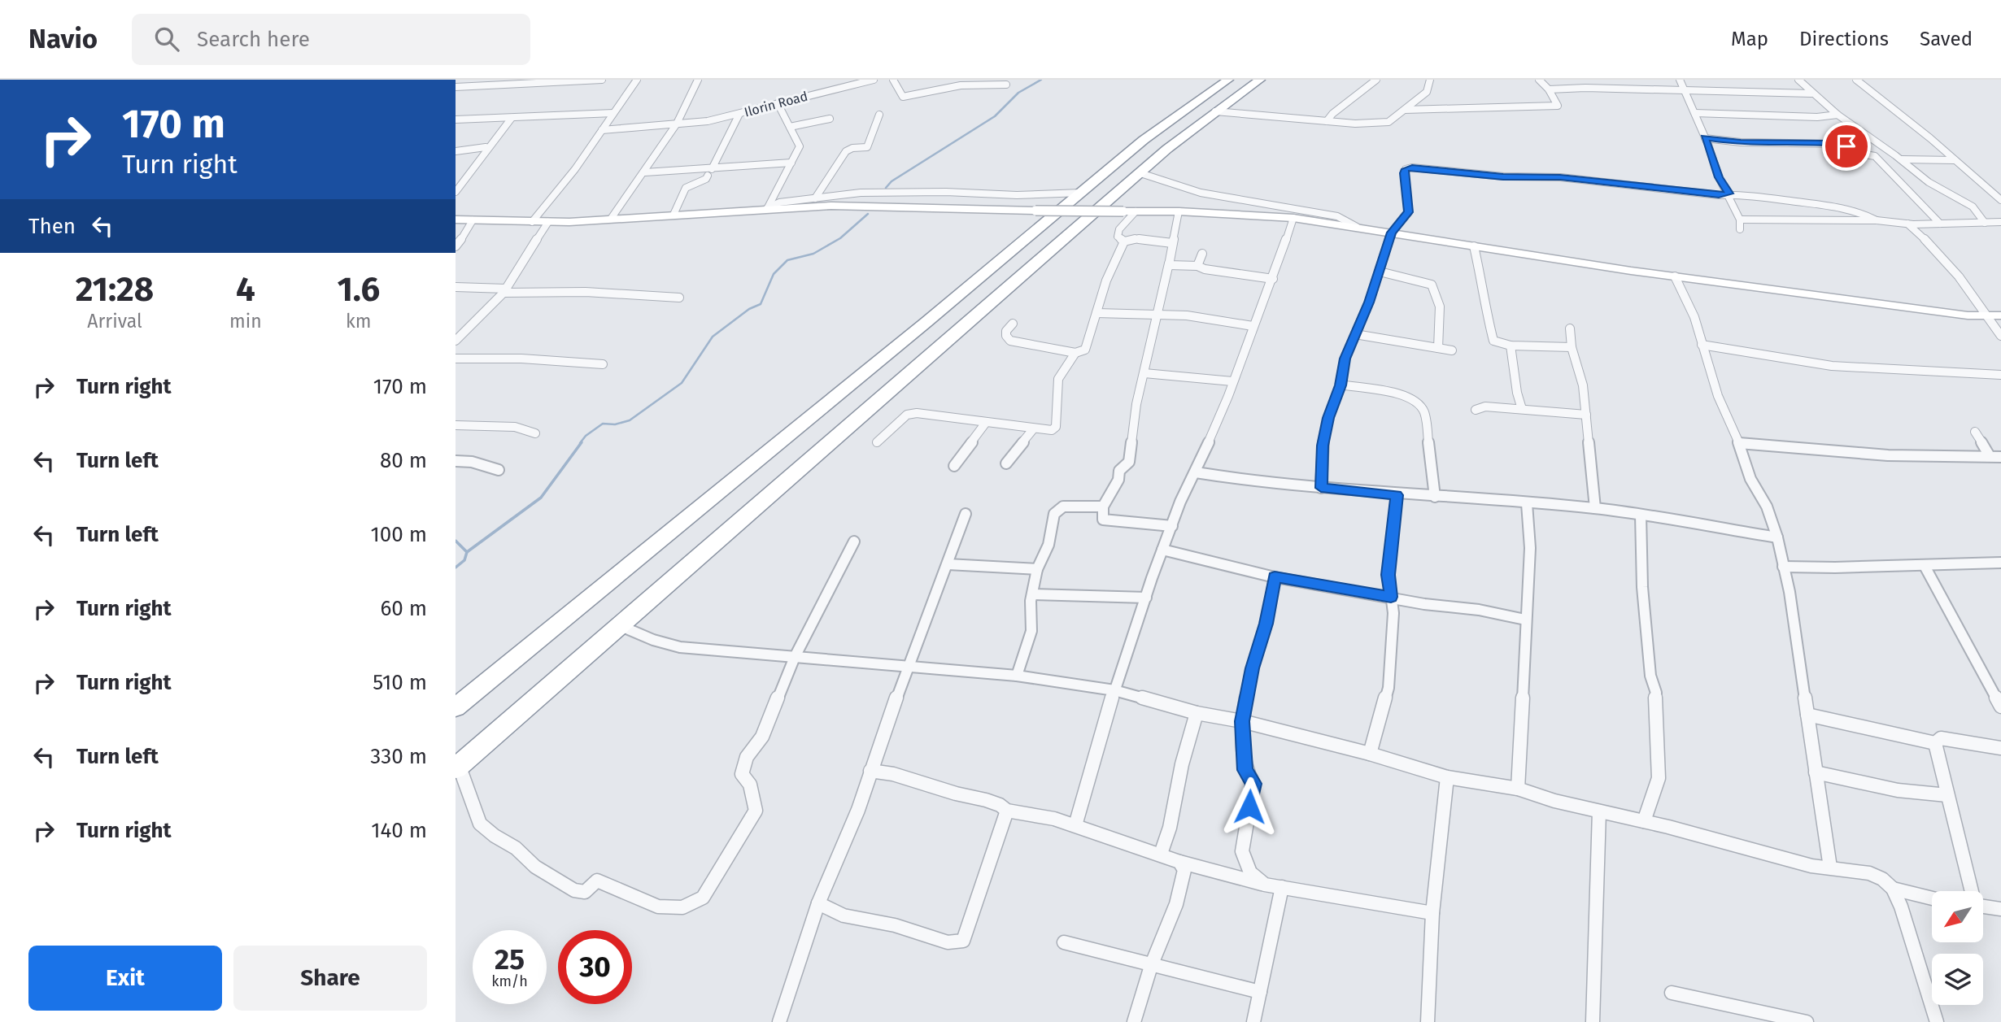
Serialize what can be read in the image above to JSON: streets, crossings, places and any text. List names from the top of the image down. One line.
{"streets":{"street":["Ilorin Road"]},"north":"bottom left","page":{"header":"Navio","search":"Search here","nav":["Map","Directions","Saved"],"turn":["170 m","Turn right"],"then":"Then","eta":["21:28","Arrival","4","min","1.6","km"],"list":[{"name":"Turn right","value":"170 m"},{"name":"Turn left","value":"80 m"},{"name":"Turn left","value":"100 m"},{"name":"Turn right","value":"60 m"},{"name":"Turn right","value":"510 m"},{"name":"Turn left","value":"330 m"},{"name":"Turn right","value":"140 m"}],"speed":"25 km/h","limit":"30","buttons":["Exit","Share"]}}
